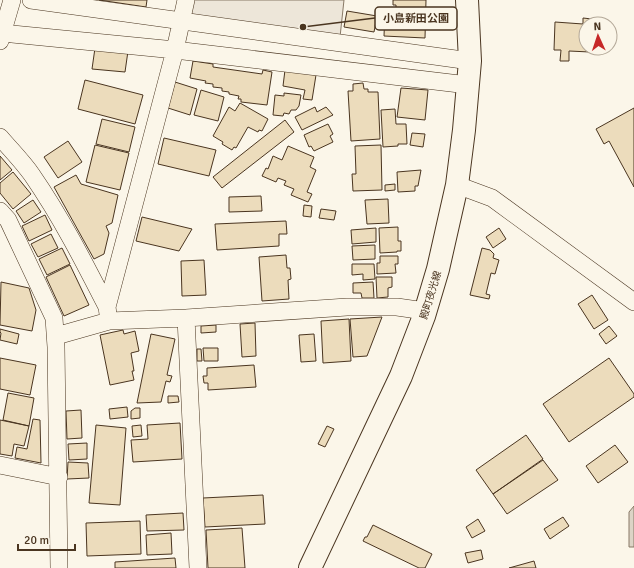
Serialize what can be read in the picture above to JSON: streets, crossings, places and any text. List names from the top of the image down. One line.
{"streets":{"street":["殿町夜光線"]},"places":["小島新田公園"],"scale_bar":"20 m","north":"top"}
